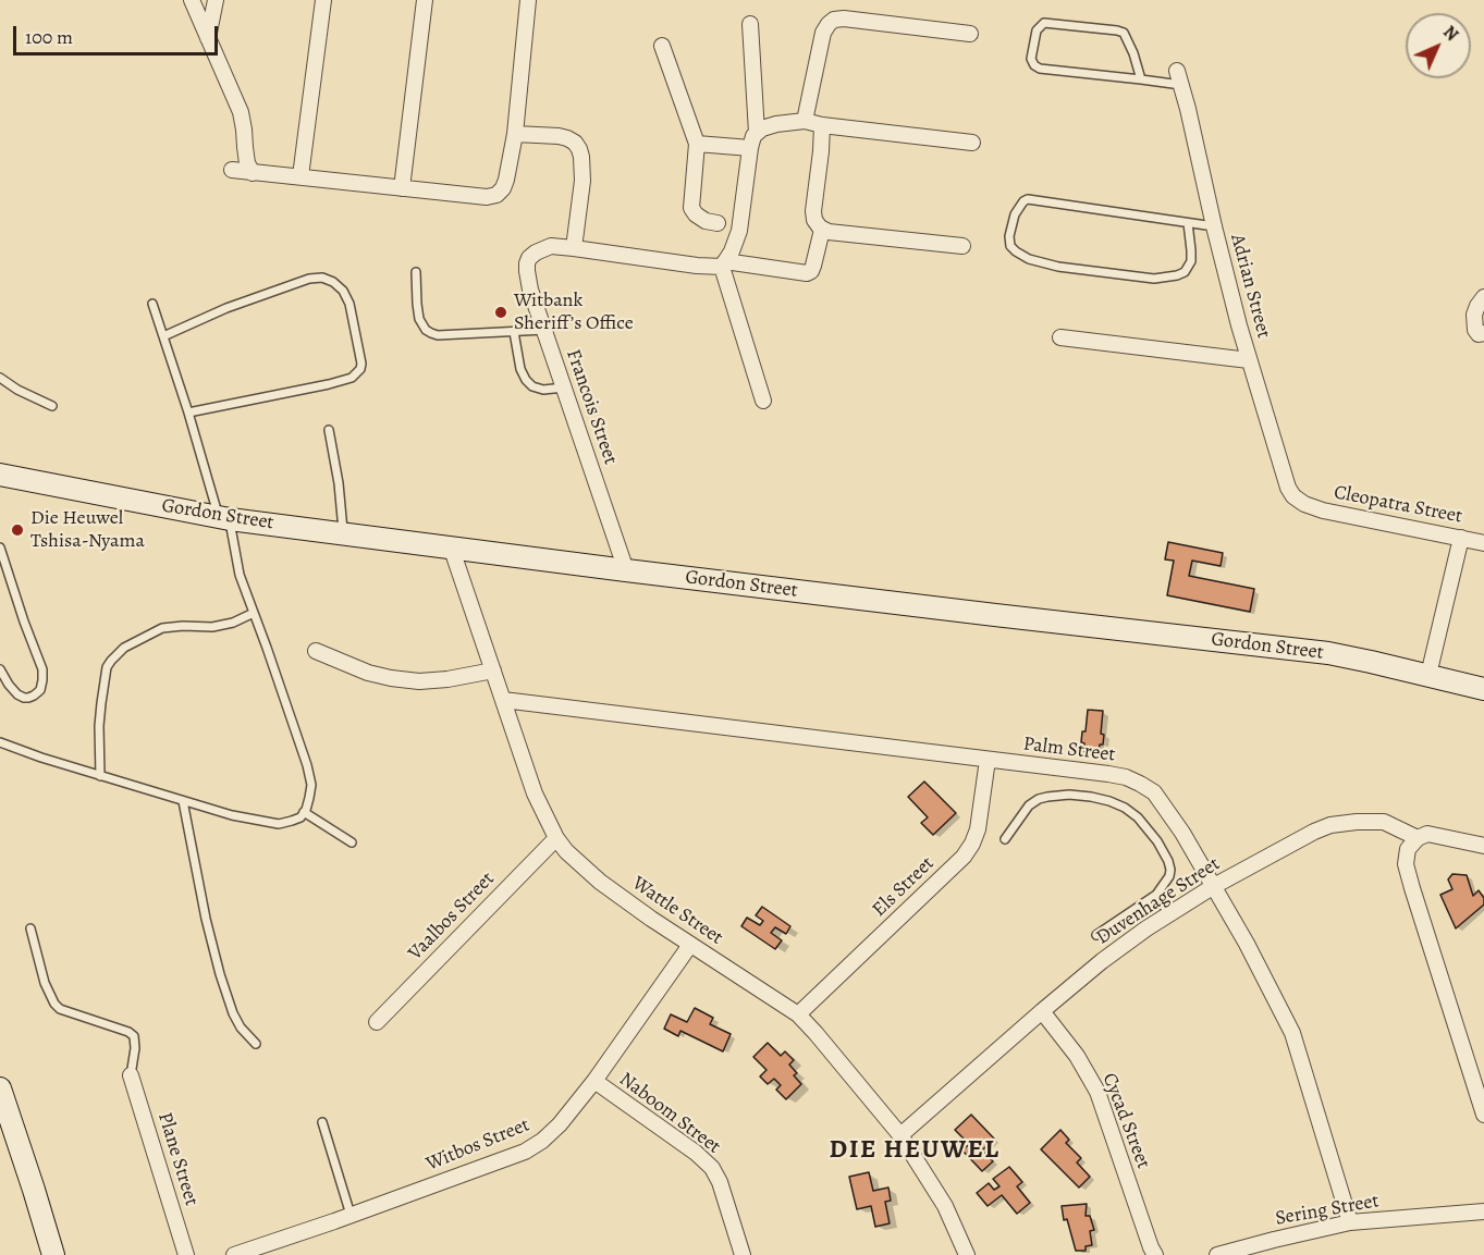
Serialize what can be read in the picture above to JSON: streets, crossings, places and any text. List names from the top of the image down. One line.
{"streets":{"street":["Adrian Street","Francois Street","Cleopatra Street","Gordon Street","Palm Street","Els Street","Duvenhage Street","Wattle Street","Vaalbos Street","Naboom Street","Cycad Street","Witbos Street","Plane Street","Sering Street"]},"crossings":[["Adrian Street","Cleopatra Street"],["Francois Street","Gordon Street"],["Gordon Street","Wattle Street"],["Palm Street","Els Street"],["Palm Street","Duvenhage Street"],["Palm Street","Wattle Street"],["Palm Street","Sering Street"],["Els Street","Wattle Street"],["Duvenhage Street","Wattle Street"],["Duvenhage Street","Cycad Street"],["Wattle Street","Vaalbos Street"],["Wattle Street","Witbos Street"],["Naboom Street","Witbos Street"]],"districts":["DIE HEUWEL"],"places":["Witbank Sheriff’s Office","Die Heuwel Tshisa-Nyama"],"scale_bar":"100 m","north":"top right"}
